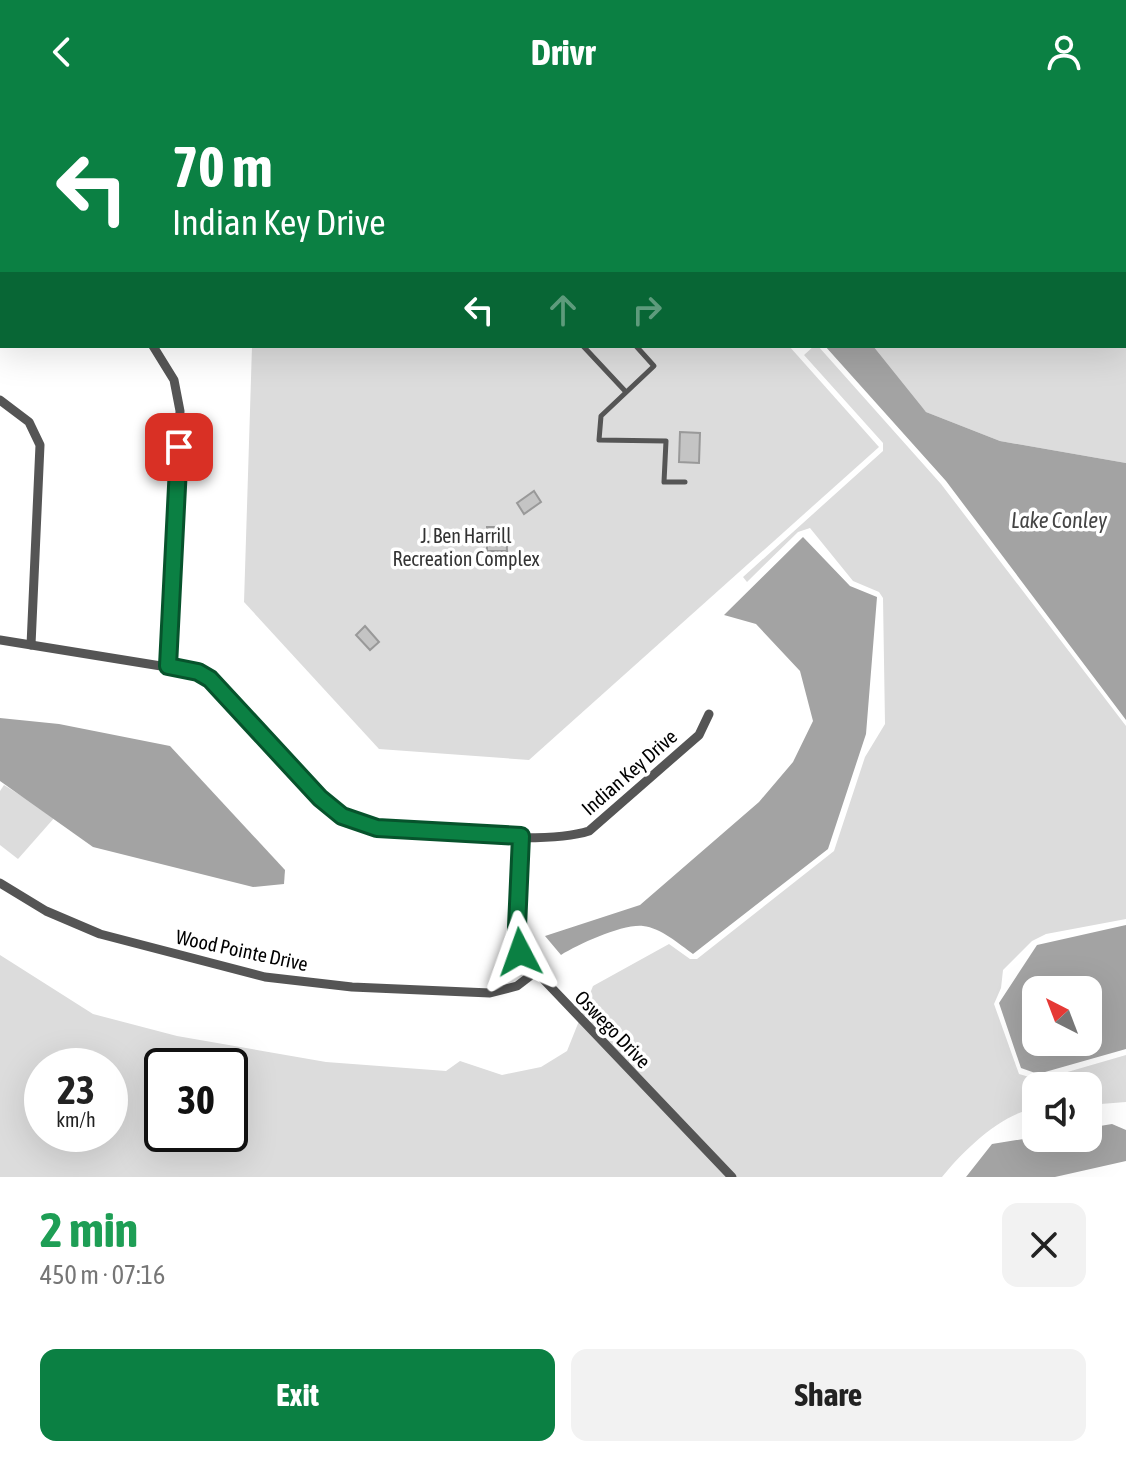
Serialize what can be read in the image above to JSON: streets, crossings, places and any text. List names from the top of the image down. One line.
{"streets":{"street":["Indian Key Drive","Wood Pointe Drive","Oswego Drive"]},"crossings":[["Indian Key Drive","Oswego Drive"],["Wood Pointe Drive","Oswego Drive"]],"water":["Lake Conley"],"parks":["J. Ben Harrill Recreation Complex"],"north":"top left","page":{"header":"Drivr","turn":["70 m","Indian Key Drive"],"speed":"23 km/h","limit":"30","heading":["2 min","450 m · 07:16"],"buttons":["Exit","Share"]}}
